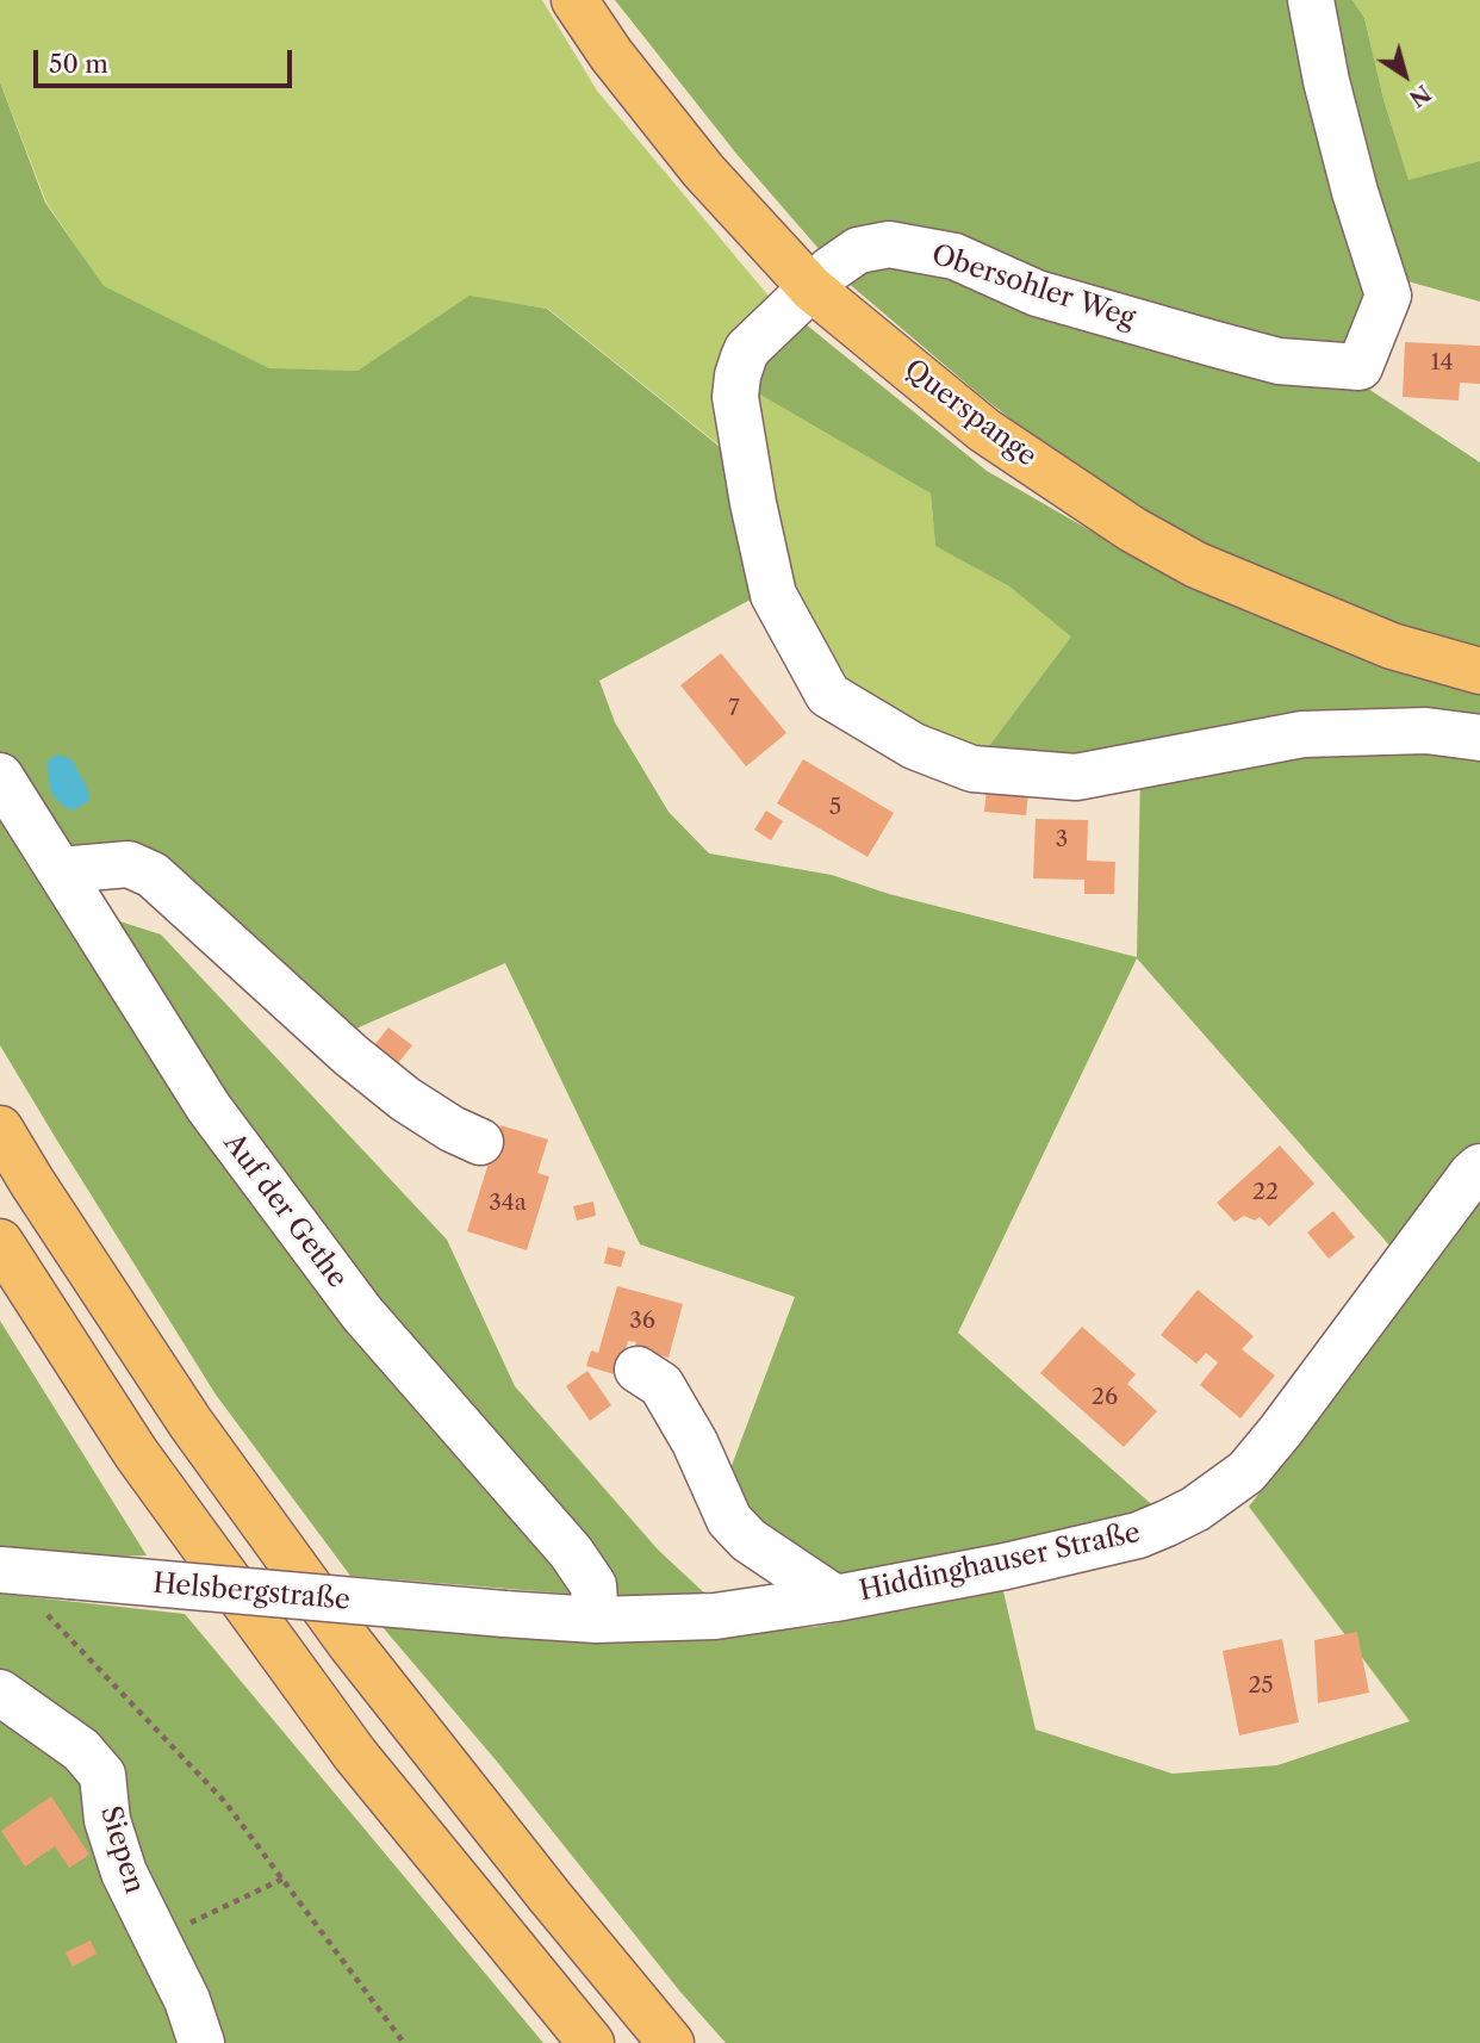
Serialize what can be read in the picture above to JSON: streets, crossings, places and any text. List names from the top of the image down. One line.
{"streets":{"main road":["Querspange"],"street":["Obersohler Weg","Auf der Gethe","Hiddinghauser Straße","Helsbergstraße","Siepen"]},"crossings":[["Obersohler Weg","Querspange"],["Auf der Gethe","Hiddinghauser Straße"],["Hiddinghauser Straße","Helsbergstraße"]],"house_numbers":["14","7","5","3","22","34a","36","26","25"],"scale_bar":"50 m","north":"bottom right"}
